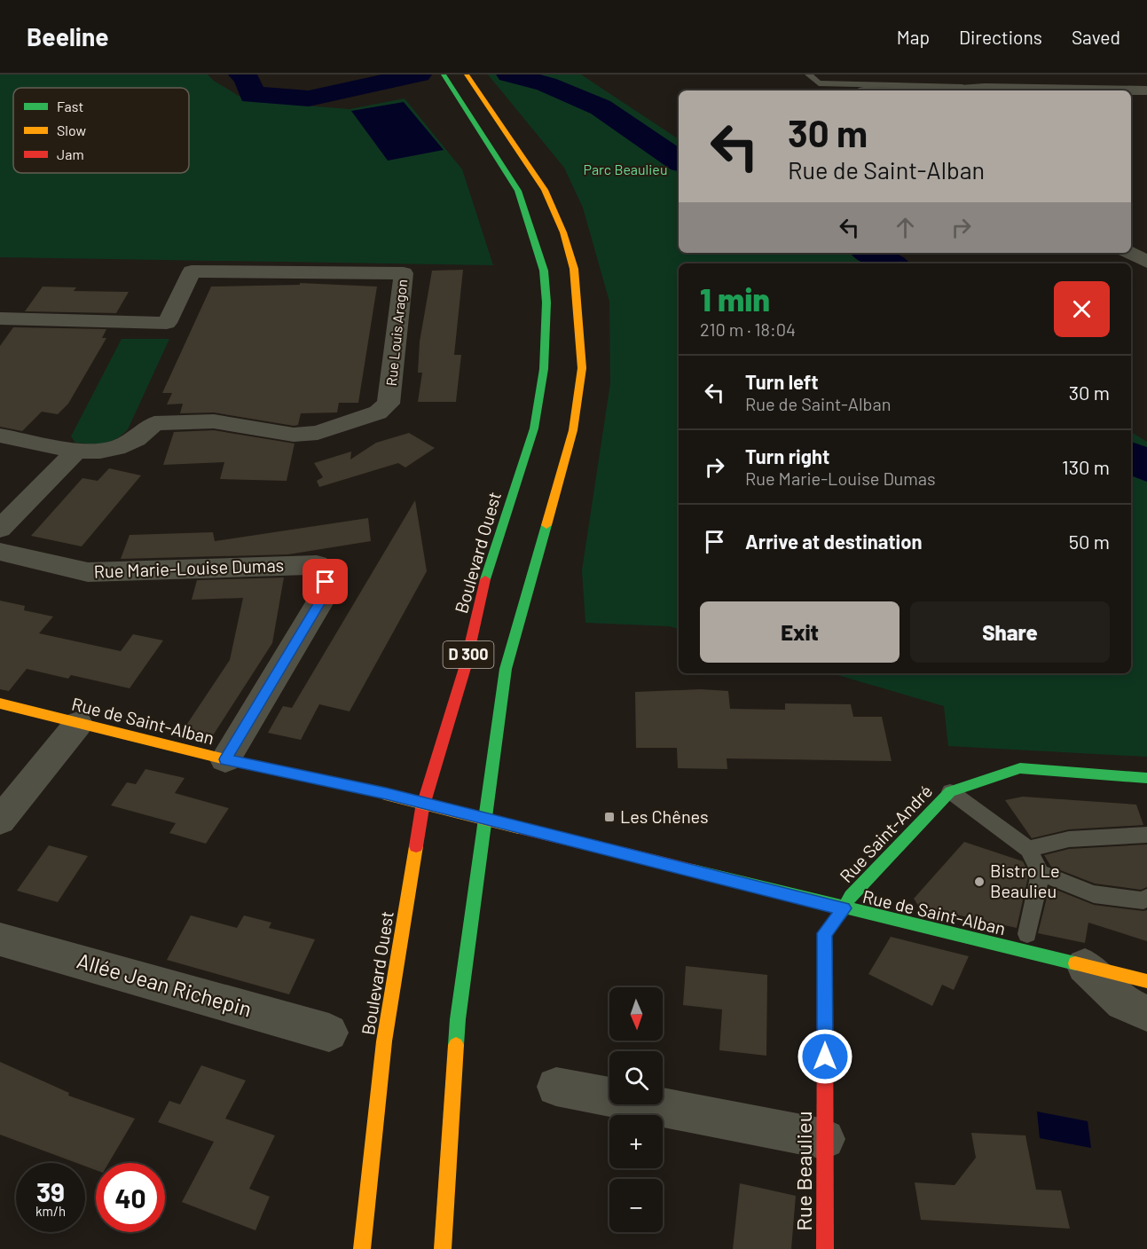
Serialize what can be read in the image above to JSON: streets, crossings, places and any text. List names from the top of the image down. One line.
{"streets":{"main road":["Boulevard Ouest","D 300","Rue de Saint-Alban","Rue Saint-André","Rue Beaulieu"],"street":["Rue Louis Aragon","Rue Marie-Louise Dumas","Allée Jean Richepin"]},"crossings":[["Rue Marie-Louise Dumas","Rue de Saint-Alban"],["Rue de Saint-Alban","Rue Saint-André"],["Rue de Saint-Alban","Rue Beaulieu"],["Rue Saint-André","Rue Beaulieu"]],"parks":["Parc Beaulieu"],"places":{"transit":["Les Chênes"],"other":["Bistro Le Beaulieu"]},"legend":["Fast","Slow","Jam"],"north":"bottom","page":{"header":"Beeline","nav":["Map","Directions","Saved"],"turn":["30 m","Rue de Saint-Alban"],"heading":["1 min","210 m · 18:04"],"list":[{"name":"Turn left","note":"Rue de Saint-Alban","value":"30 m"},{"name":"Turn right","note":"Rue Marie-Louise Dumas","value":"130 m"},{"name":"Arrive at destination","value":"50 m"}],"buttons":["Exit","Share"],"map_buttons":["+","−"],"speed":"39 km/h","limit":"40"}}
